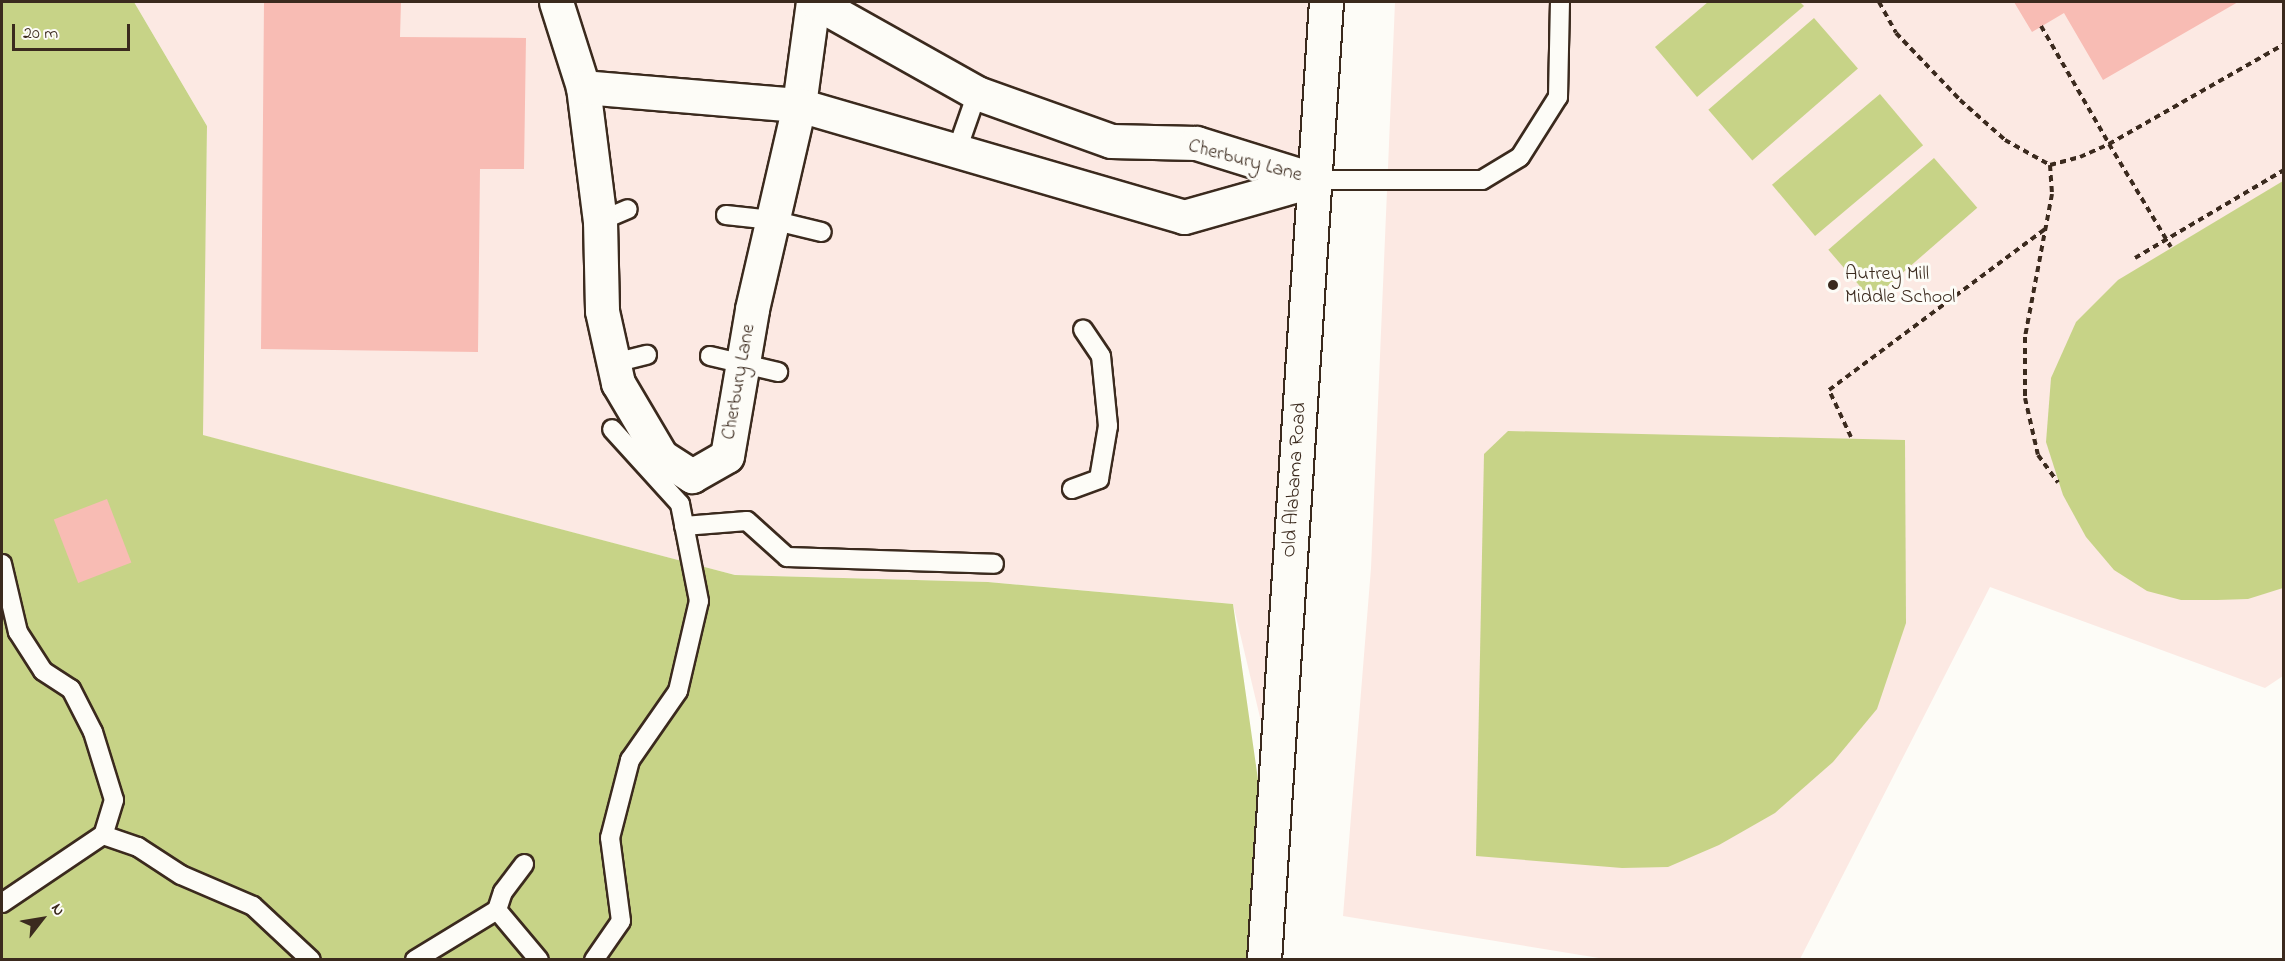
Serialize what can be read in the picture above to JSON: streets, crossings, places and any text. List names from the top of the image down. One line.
{"streets":{"street":["Cherbury Lane","Old Alabama Road"]},"crossings":[["Cherbury Lane","Old Alabama Road"]],"places":["Autrey Mill Middle School"],"scale_bar":"20 m","north":"top right"}
